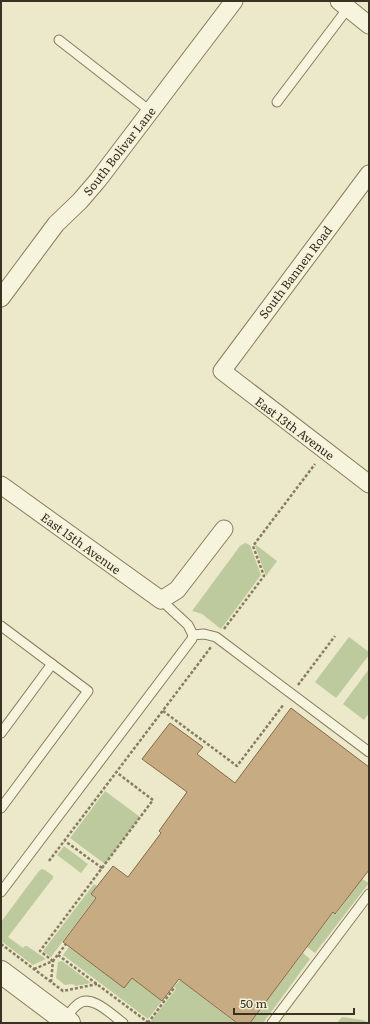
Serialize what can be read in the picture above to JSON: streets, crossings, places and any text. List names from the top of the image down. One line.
{"streets":{"street":["South Bolivar Lane","South Bannen Road","East 13th Avenue","East 15th Avenue"]},"crossings":[["South Bannen Road","East 13th Avenue"]],"scale_bar":"50 m"}
